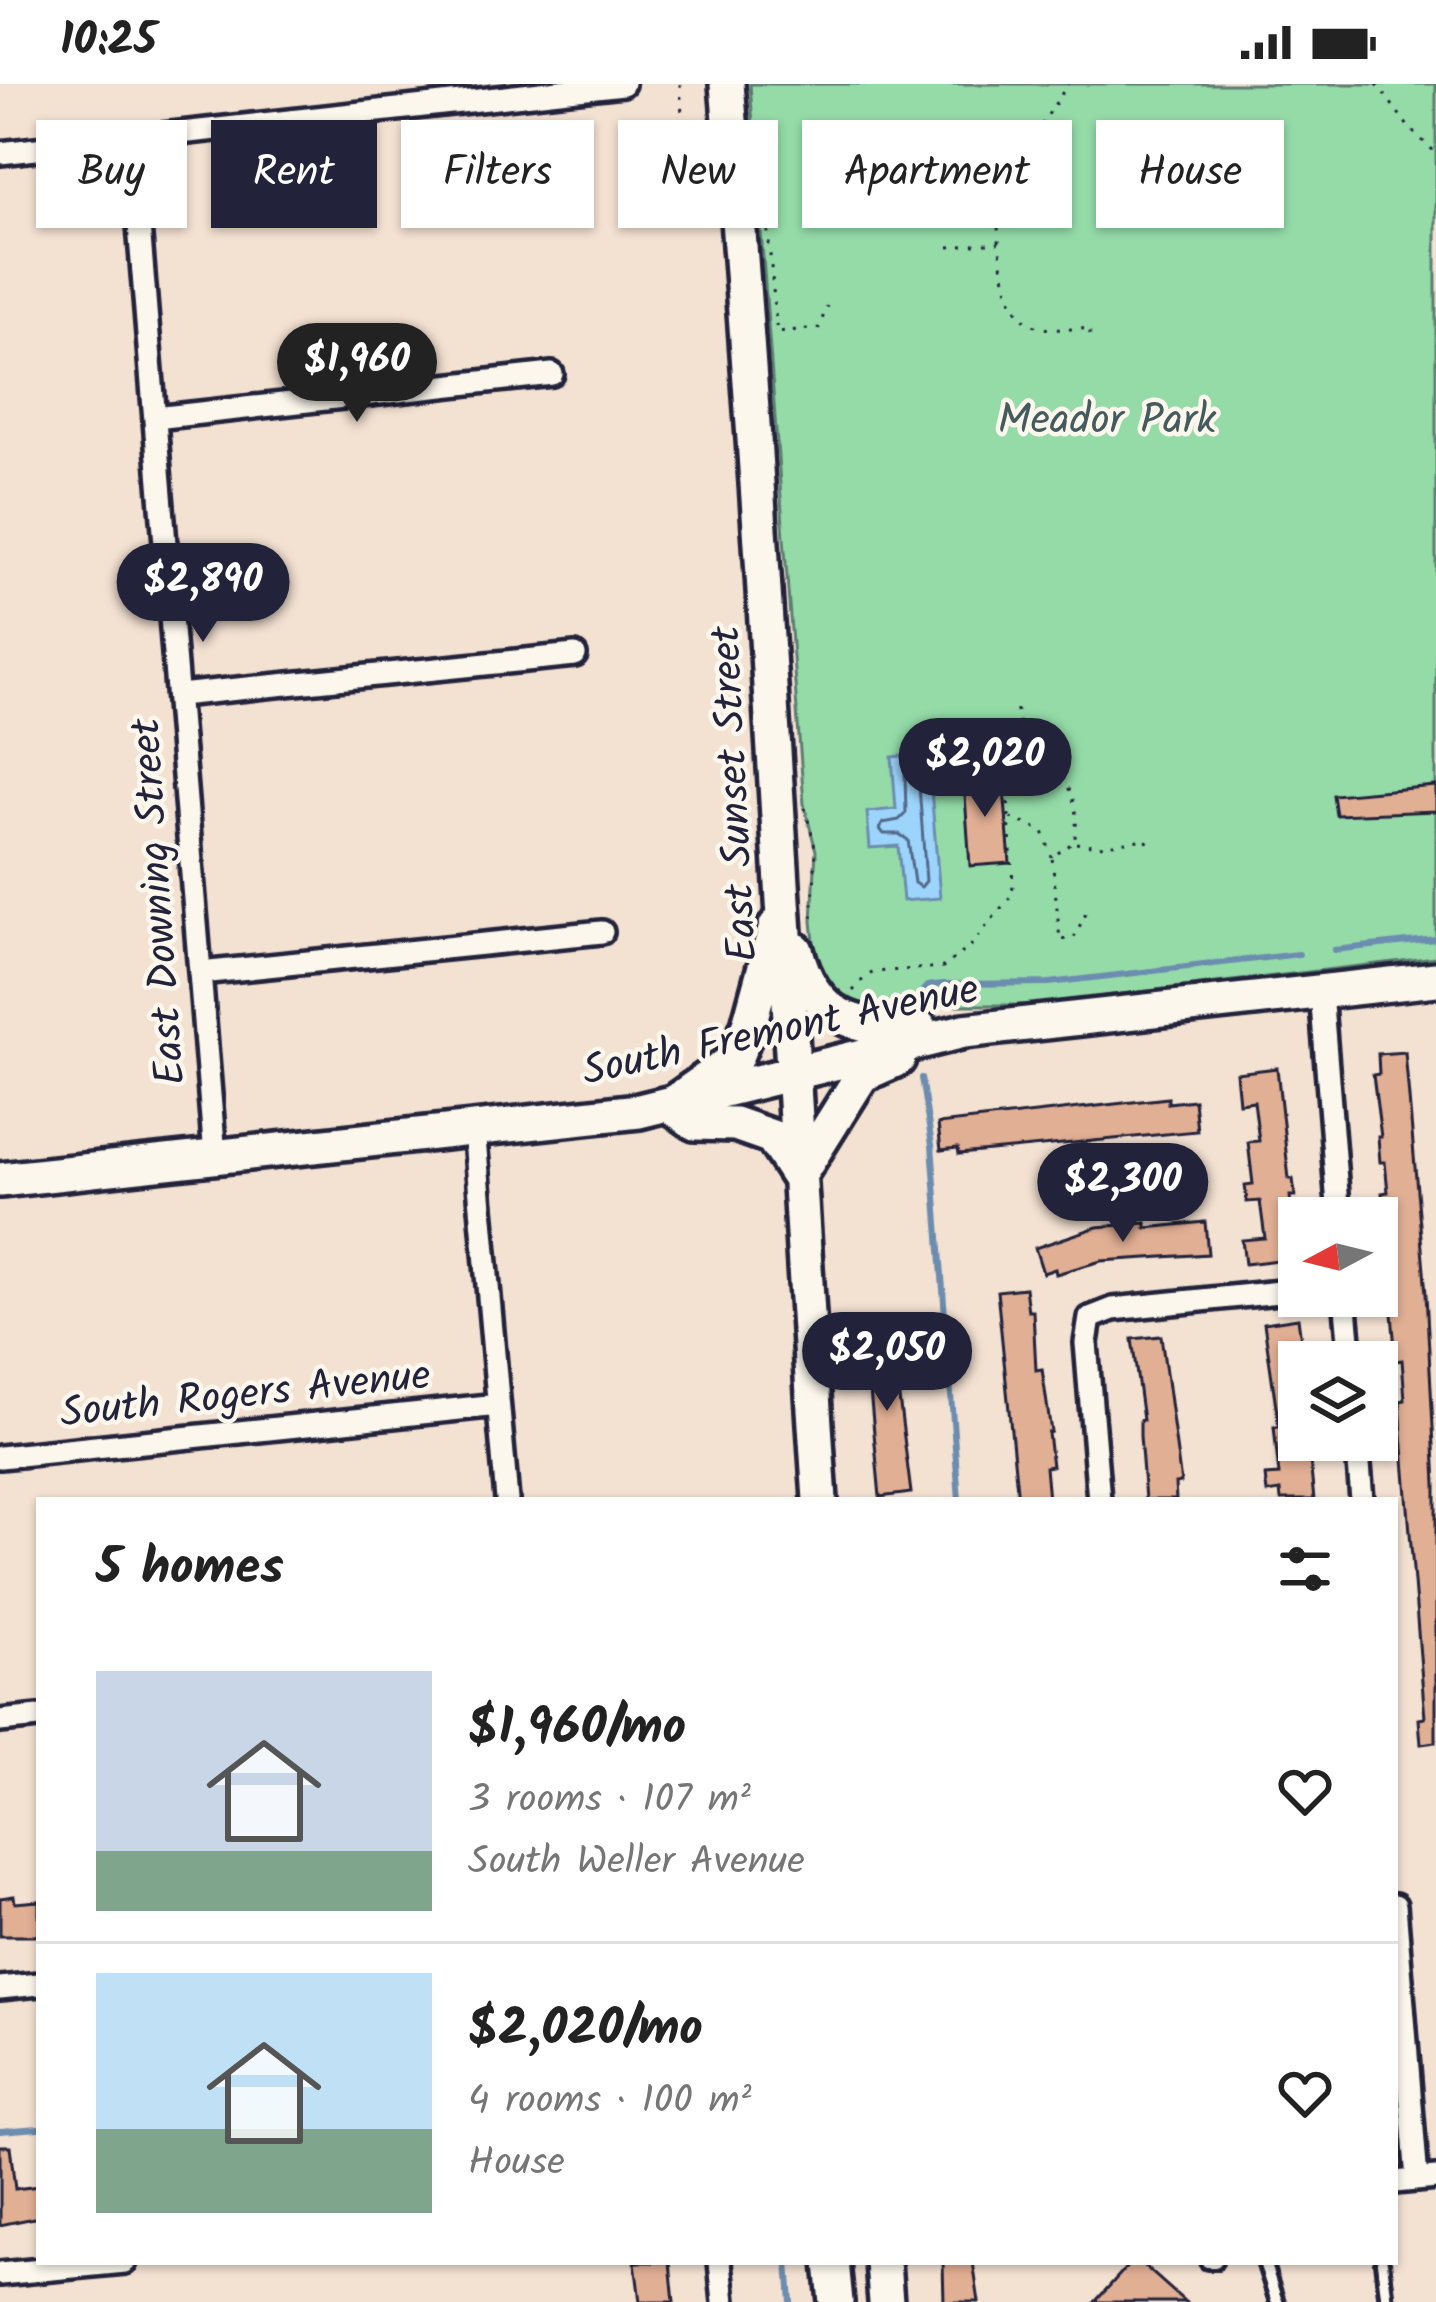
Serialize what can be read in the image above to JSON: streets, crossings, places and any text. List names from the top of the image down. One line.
{"streets":{"main road":["East Sunset Street","South Fremont Avenue"],"street":["East Downing Street","South Rogers Avenue"]},"crossings":[["East Sunset Street","South Fremont Avenue"],["East Downing Street","South Fremont Avenue"]],"parks":["Meador Park"],"north":"left","page":{"status":"10:25","chip":["Buy","Rent","Filters","New","Apartment","House"],"price":["$1,960","$2,890","$2,020","$2,300","$2,050"],"heading":"5 homes","list":[{"name":"$1,960/mo","note":"3 rooms · 107 m² · South Weller Avenue"},{"name":"$2,020/mo","note":"4 rooms · 100 m² · House"}]}}
